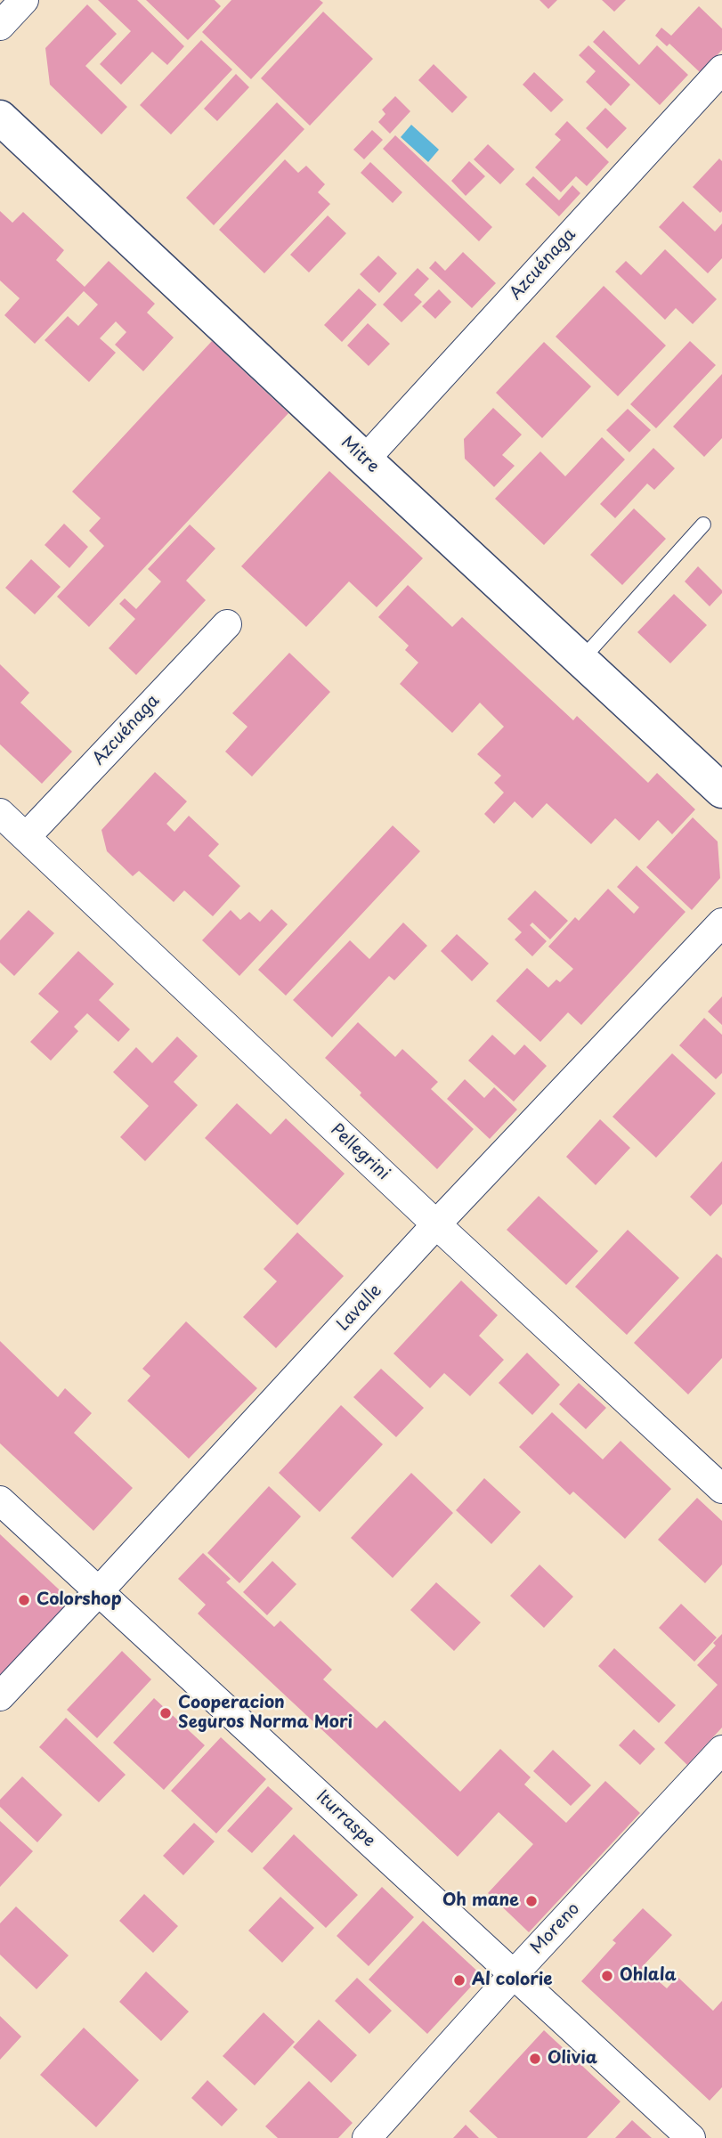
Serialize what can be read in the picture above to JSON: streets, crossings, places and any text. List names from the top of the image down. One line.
{"streets":{"street":["Azcuénaga","Mitre","Pellegrini","Lavalle","Iturraspe","Moreno"]},"crossings":[["Azcuénaga","Mitre"],["Azcuénaga","Pellegrini"],["Pellegrini","Lavalle"],["Lavalle","Iturraspe"],["Iturraspe","Moreno"]],"places":["Colorshop","Cooperacion Seguros Norma Mori","Oh mane","Ohlala","Al colorie","Olivia"]}
